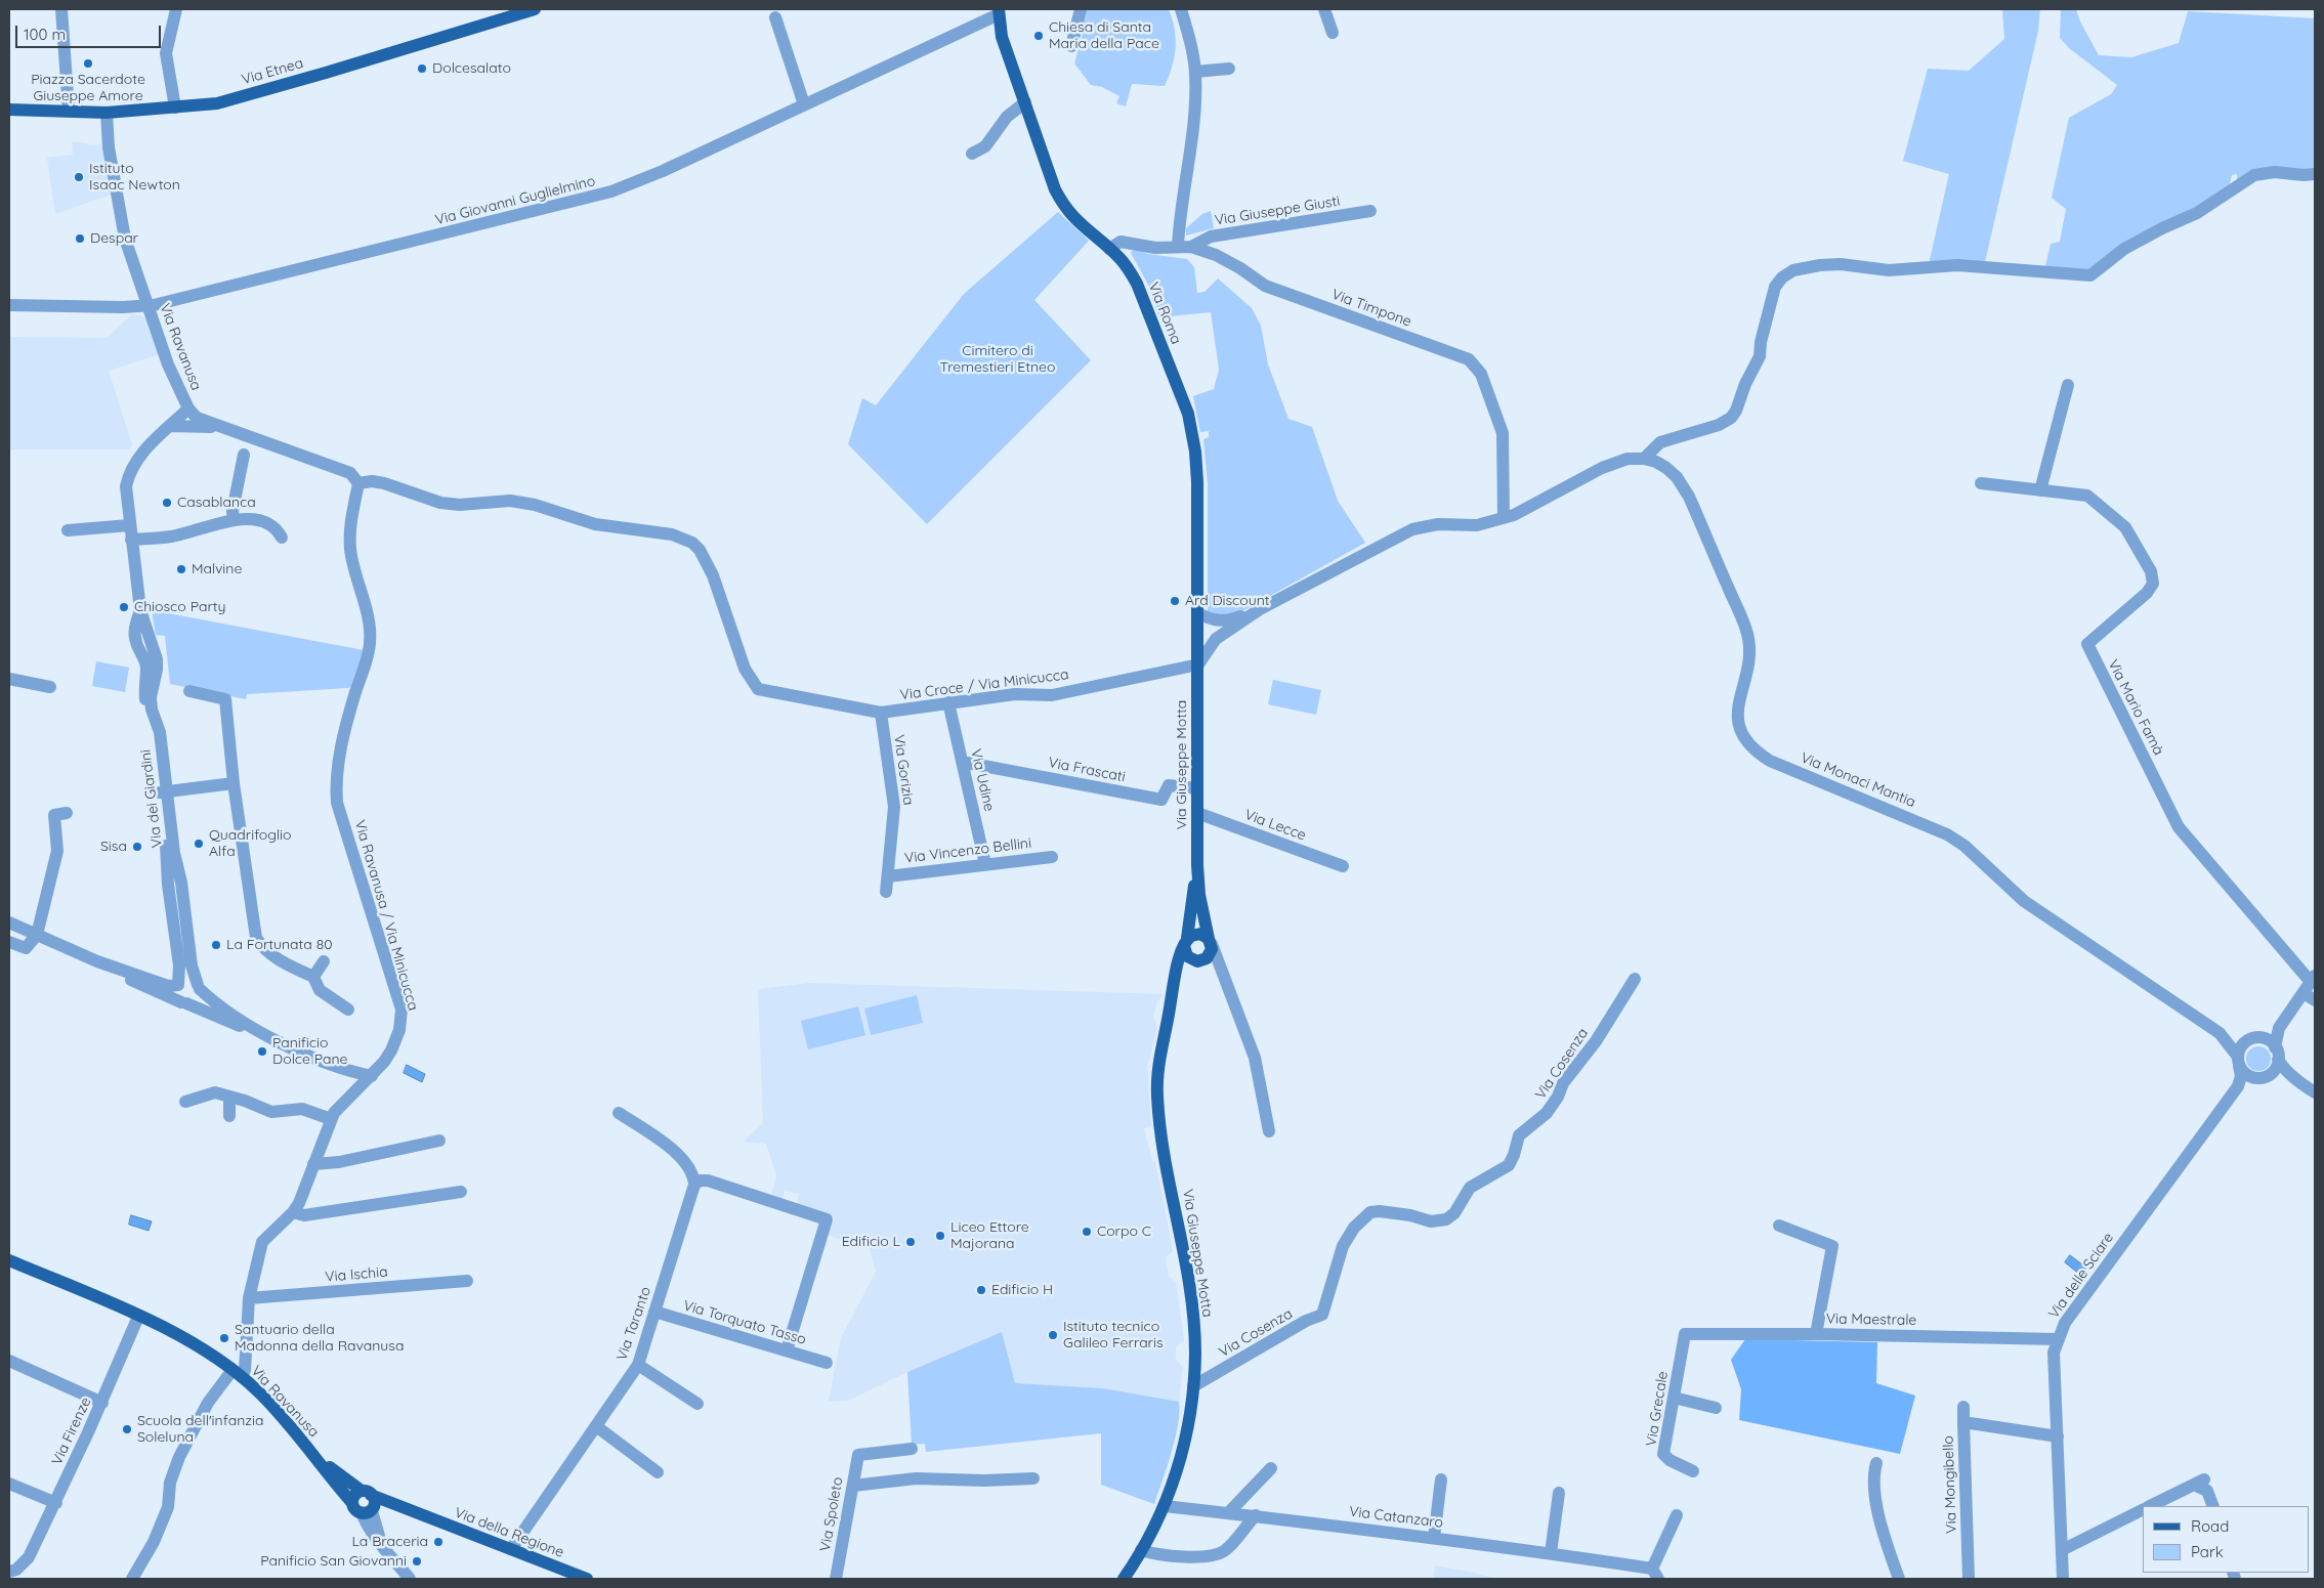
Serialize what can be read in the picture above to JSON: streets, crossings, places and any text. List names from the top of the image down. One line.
{"streets":{"main road":["Via Etnea","Via Roma","Via Ravanusa","Via Giuseppe Motta","Via della Regione"],"street":["Via Giovanni Guglielmino","Via Giuseppe Giusti","Via Timpone","Via Croce / Via Minicucca","Via Mario Famà","Via Gorizia","Via Frascati","Via Udine","Via Monaci Mantia","Via dei Giardini","Via Lecce","Via Vincenzo Bellini","Via Ravanusa / Via Minicucca","Via Cosenza","Via Ischia","Via delle Sciare","Via Maestrale","Via Torquato Tasso","Via Taranto","Via Grecale","Via Firenze","Via Mongibello","Via Spoleto","Via Catanzaro"]},"crossings":[["Via Etnea","Via Ravanusa"],["Via Giovanni Guglielmino","Via Roma"],["Via Giovanni Guglielmino","Via Ravanusa"],["Via Giuseppe Giusti","Via Timpone"],["Via Timpone","Via Roma"],["Via Roma","Via Croce / Via Minicucca"],["Via Roma","Via Giuseppe Motta"],["Via Ravanusa","Via Croce / Via Minicucca"],["Via Ravanusa","Via dei Giardini"],["Via Ravanusa","Via Ravanusa / Via Minicucca"],["Via Ravanusa","Via Firenze"],["Via Croce / Via Minicucca","Via Giuseppe Motta"],["Via Croce / Via Minicucca","Via Gorizia"],["Via Croce / Via Minicucca","Via Udine"],["Via Croce / Via Minicucca","Via Ravanusa / Via Minicucca"],["Via Giuseppe Motta","Via Frascati"],["Via Giuseppe Motta","Via Lecce"],["Via Giuseppe Motta","Via Cosenza"],["Via Giuseppe Motta","Via Catanzaro"],["Via Gorizia","Via Vincenzo Bellini"],["Via Frascati","Via Udine"],["Via Udine","Via Vincenzo Bellini"],["Via Monaci Mantia","Via delle Sciare"],["Via Ravanusa / Via Minicucca","Via Ischia"],["Via delle Sciare","Via Maestrale"],["Via delle Sciare","Via Mongibello"],["Via Maestrale","Via Grecale"],["Via Torquato Tasso","Via Taranto"],["Via Taranto","Via della Regione"]],"parks":["Cimitero di Tremestieri Etneo"],"places":["Chiesa di Santa Maria della Pace","Piazza Sacerdote Giuseppe Amore","Dolcesalato","Istituto Isaac Newton","Despar","Casablanca","Malvine","Ard Discount","Chiosco Party","Quadrifoglio Alfa","Sisa","La Fortunata 80","Panificio Dolce Pane","Corpo C","Liceo Ettore Majorana","Edificio L","Edificio H","Istituto tecnico Galileo Ferraris","Santuario della Madonna della Ravanusa","Scuola dell'infanzia Soleluna","La Braceria","Panificio San Giovanni"],"legend":["Road","Park"],"scale_bar":"100 m"}
